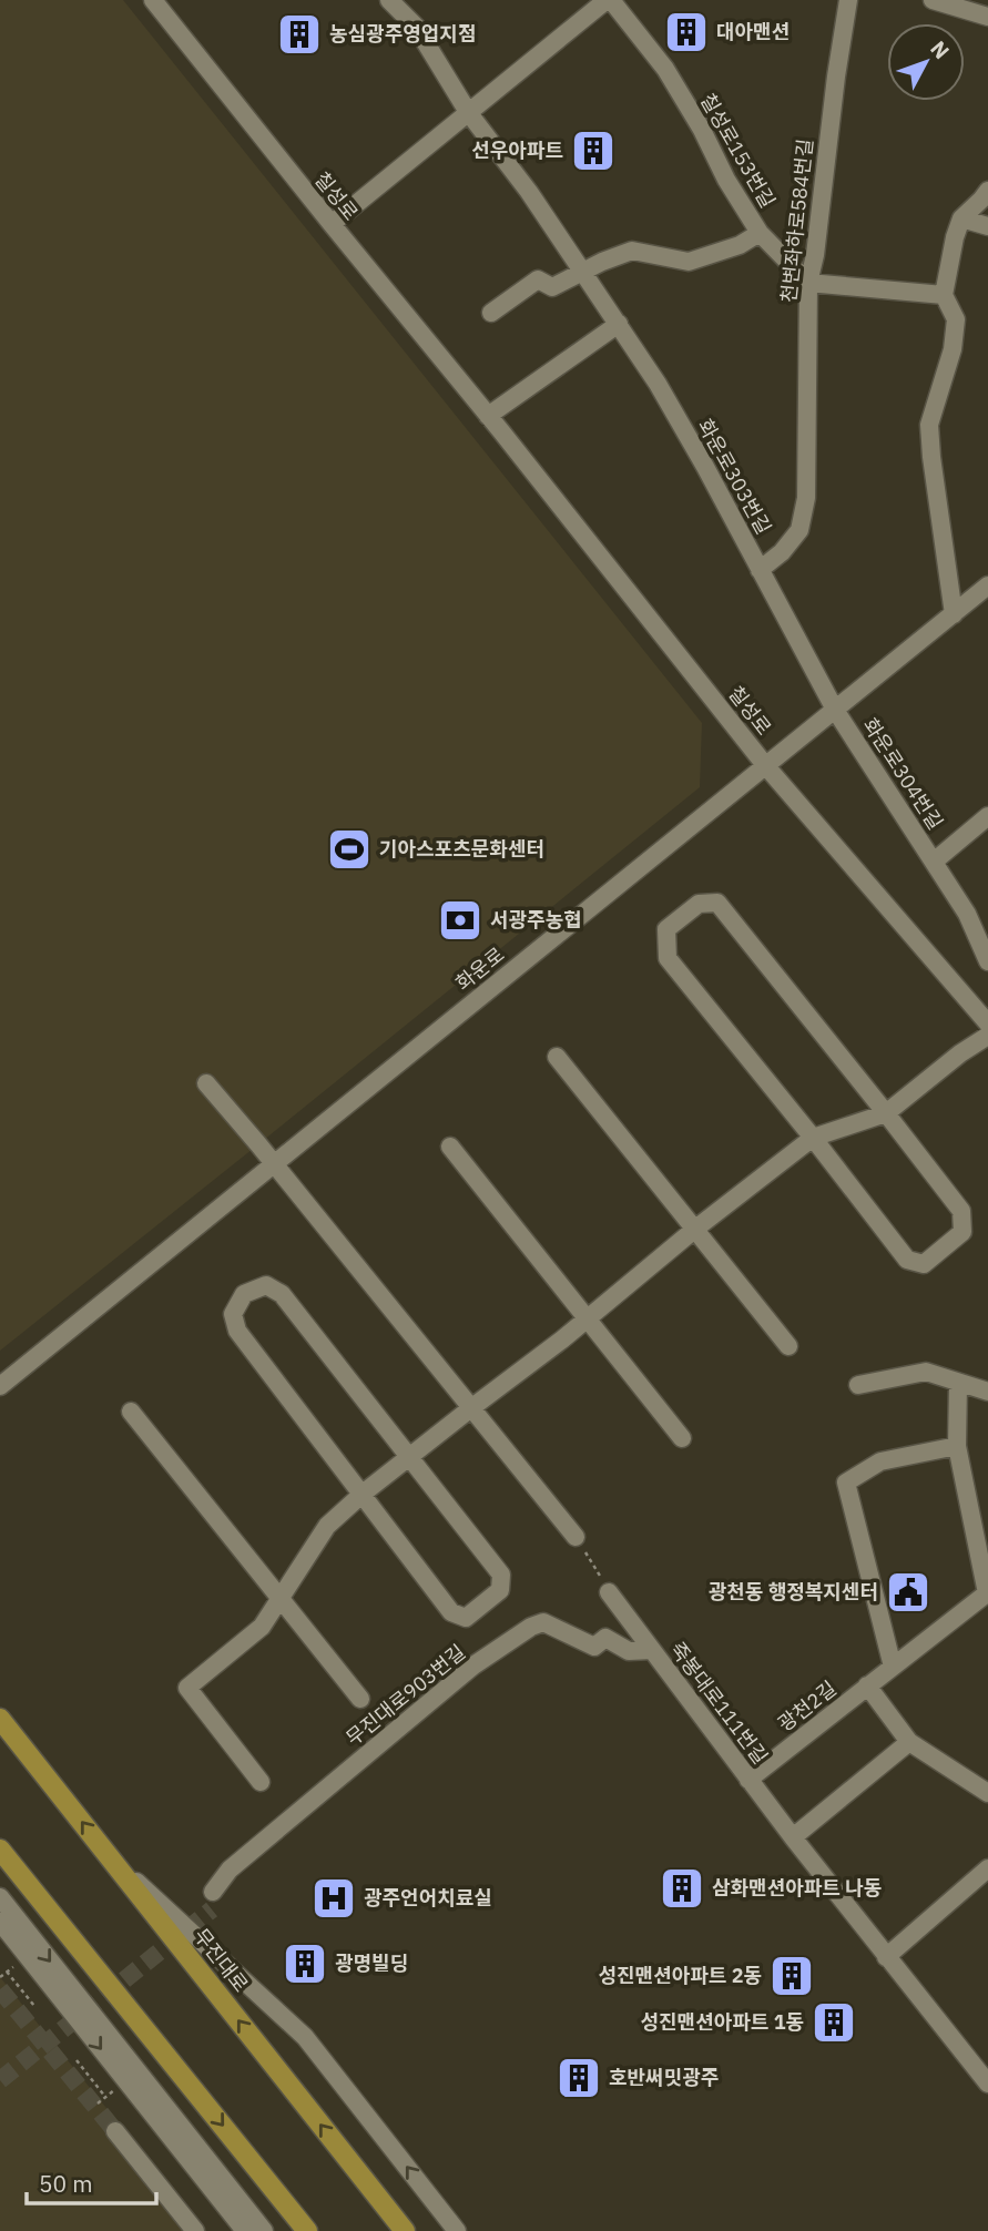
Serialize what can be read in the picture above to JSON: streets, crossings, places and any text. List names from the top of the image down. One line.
{"streets":{"main road":["무진대로"],"street":["칠성로153번길","칠성로","천변좌하로584번길","화운로303번길","화운로304번길","화운로","무진대로903번길","죽봉대로111번길","광천2길"]},"crossings":[["칠성로153번길","칠성로"],["칠성로153번길","천변좌하로584번길"],["칠성로153번길","화운로303번길"],["칠성로","화운로"],["천변좌하로584번길","화운로303번길"],["화운로303번길","화운로304번길"],["화운로303번길","화운로"],["화운로304번길","화운로"],["무진대로903번길","죽봉대로111번길"],["죽봉대로111번길","광천2길"]],"places":{"building":["대아맨션","농심광주영업지점","선우아파트","삼화맨션아파트 나동","광명빌딩","성진맨션아파트 2동","성진맨션아파트 1동","호반써밋광주"],"sports":["기아스포츠문화센터"],"bank":["서광주농협"],"public building":["광천동 행정복지센터"],"hospital":["광주언어치료실"]},"scale_bar":"50 m","north":"top right"}
